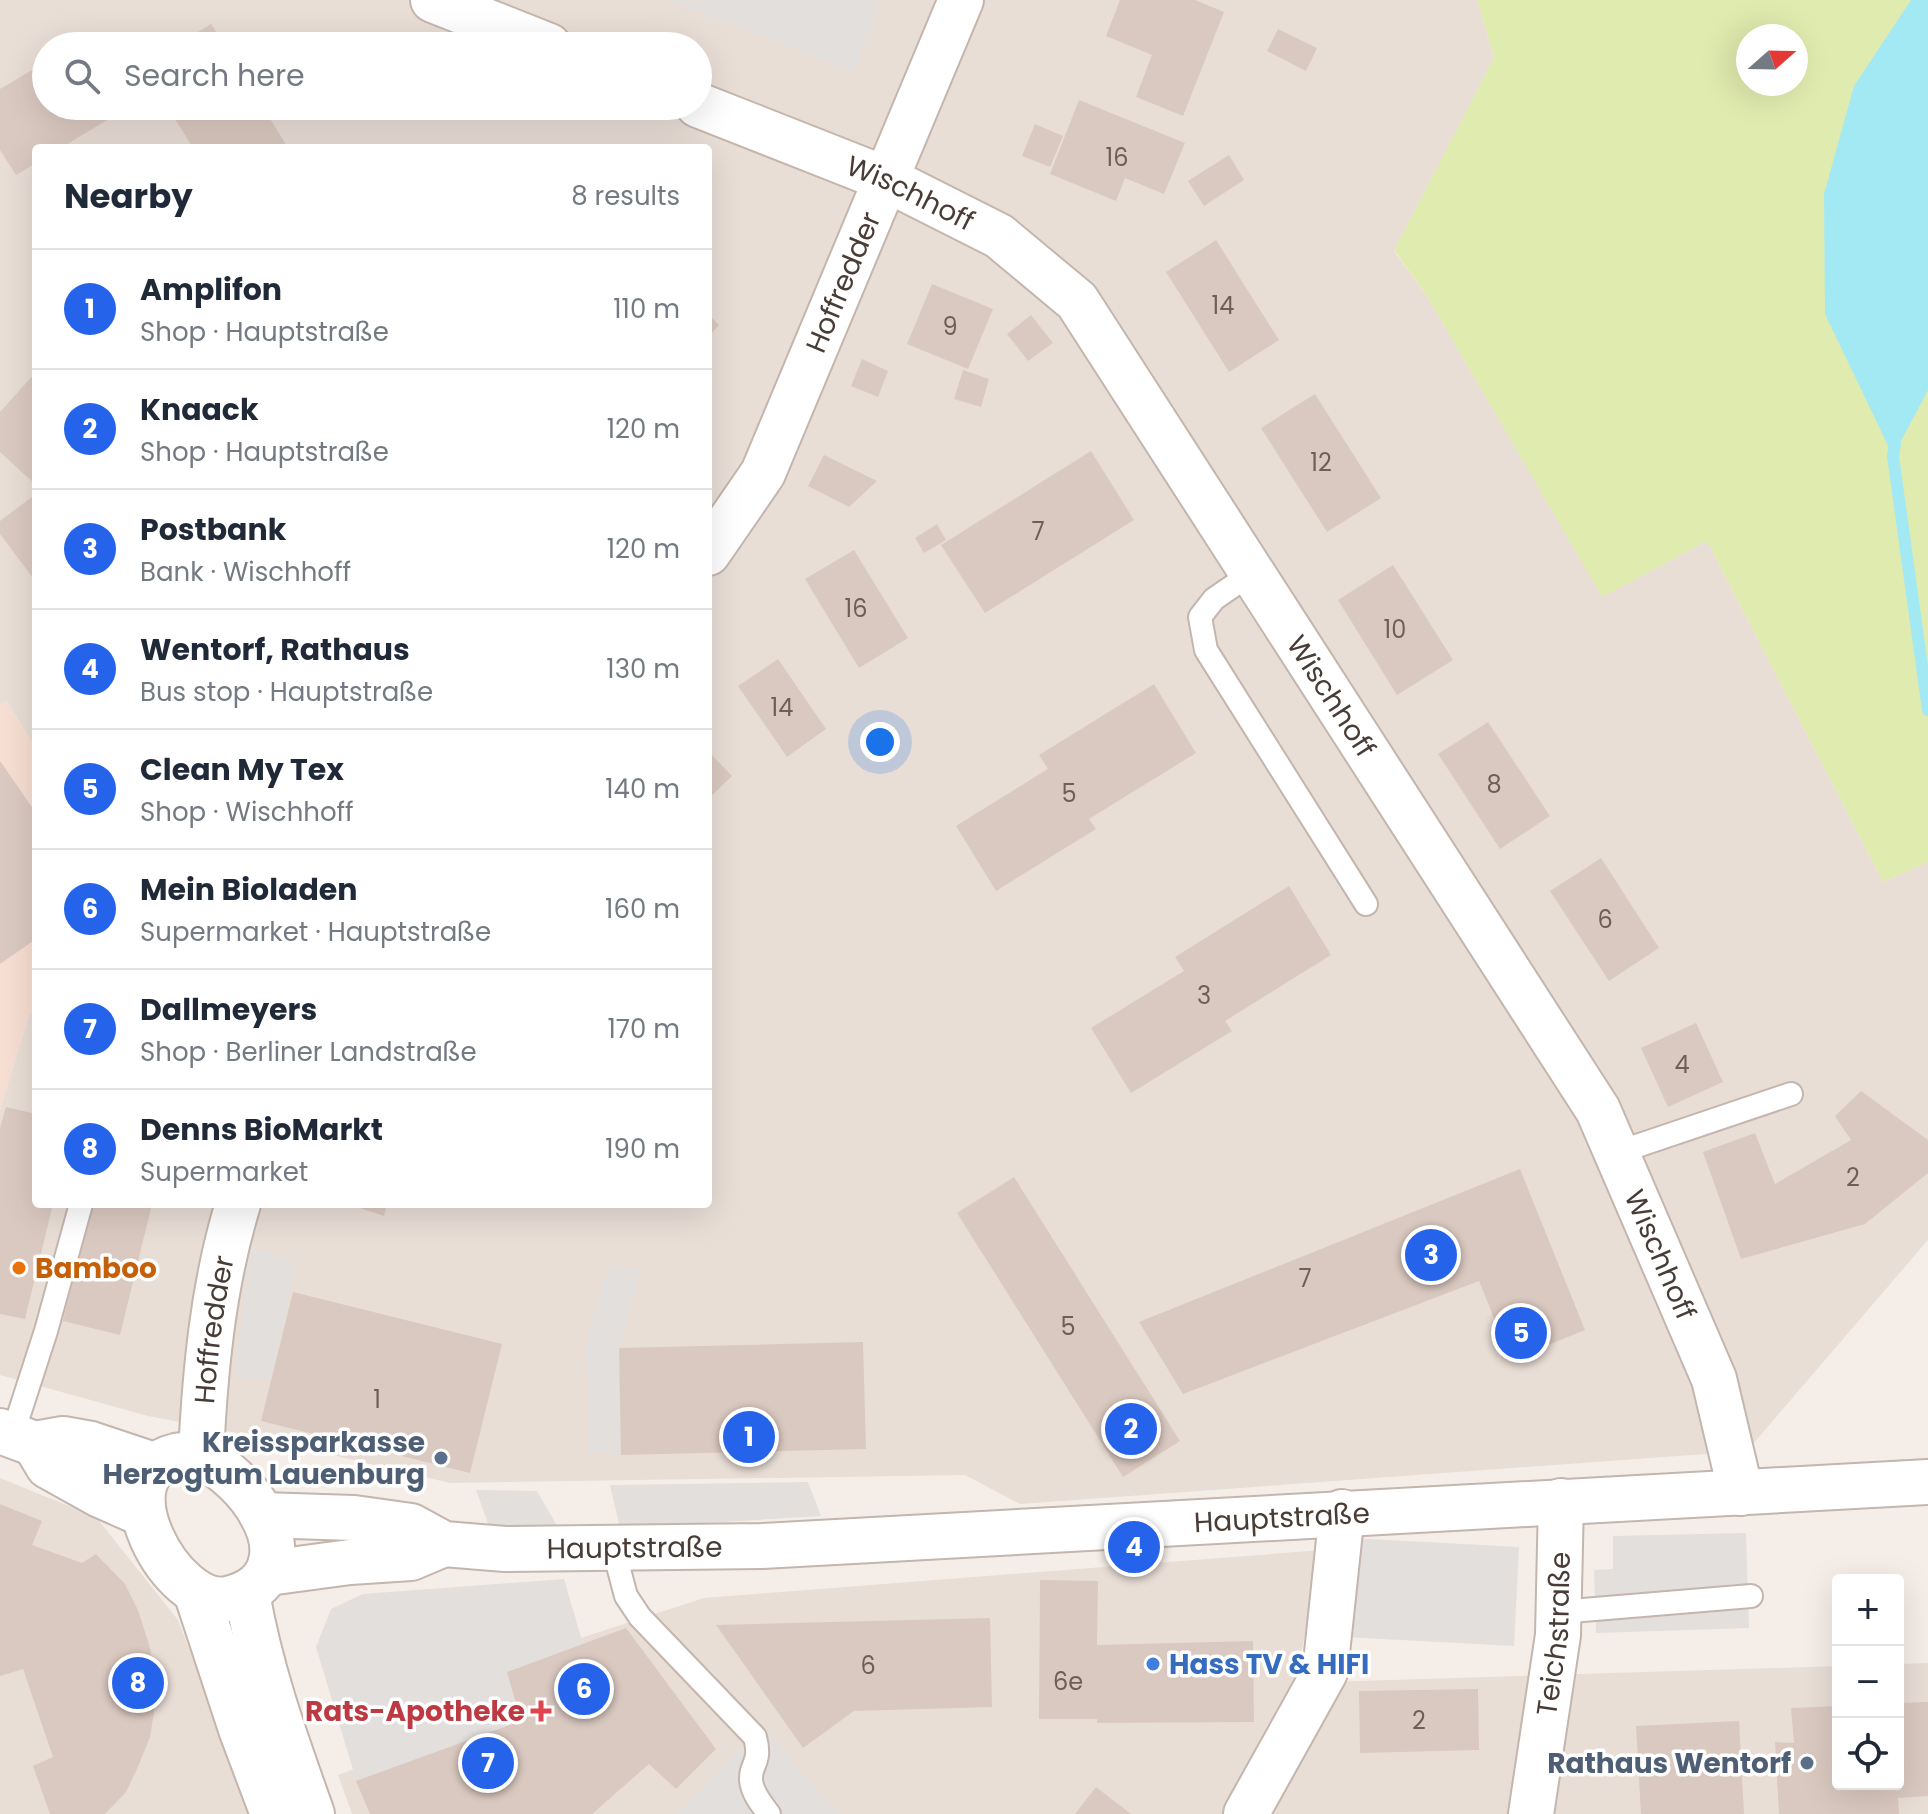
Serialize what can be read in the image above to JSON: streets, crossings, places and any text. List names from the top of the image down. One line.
{"streets":{"street":["Wischhoff","Hoffredder","Hauptstraße","Teichstraße"]},"crossings":[["Wischhoff","Hoffredder"],["Wischhoff","Hauptstraße"],["Hoffredder","Hauptstraße"],["Hauptstraße","Teichstraße"]],"places":{"other":["Bamboo","Kreissparkasse Herzogtum Lauenburg","Hass TV & HIFI","Rathaus Wentorf"],"health":["Rats-Apotheke"]},"house_numbers":["16","14","9","12","7","16","10","14","8","5","6","3","4","2","7","5","1","6","6e","2"],"north":"right","page":{"search":"Search here","heading":["Nearby","8 results"],"list":[{"mark":"1","name":"Amplifon","note":"Shop · Hauptstraße","value":"110 m"},{"mark":"2","name":"Knaack","note":"Shop · Hauptstraße","value":"120 m"},{"mark":"3","name":"Postbank","note":"Bank · Wischhoff","value":"120 m"},{"mark":"4","name":"Wentorf, Rathaus","note":"Bus stop · Hauptstraße","value":"130 m"},{"mark":"5","name":"Clean My Tex","note":"Shop · Wischhoff","value":"140 m"},{"mark":"6","name":"Mein Bioladen","note":"Supermarket · Hauptstraße","value":"160 m"},{"mark":"7","name":"Dallmeyers","note":"Shop · Berliner Landstraße","value":"170 m"},{"mark":"8","name":"Denns BioMarkt","note":"Supermarket","value":"190 m"}],"pins":["3","5","2","1","4","8","6","7"],"map_buttons":["+","−"]}}
